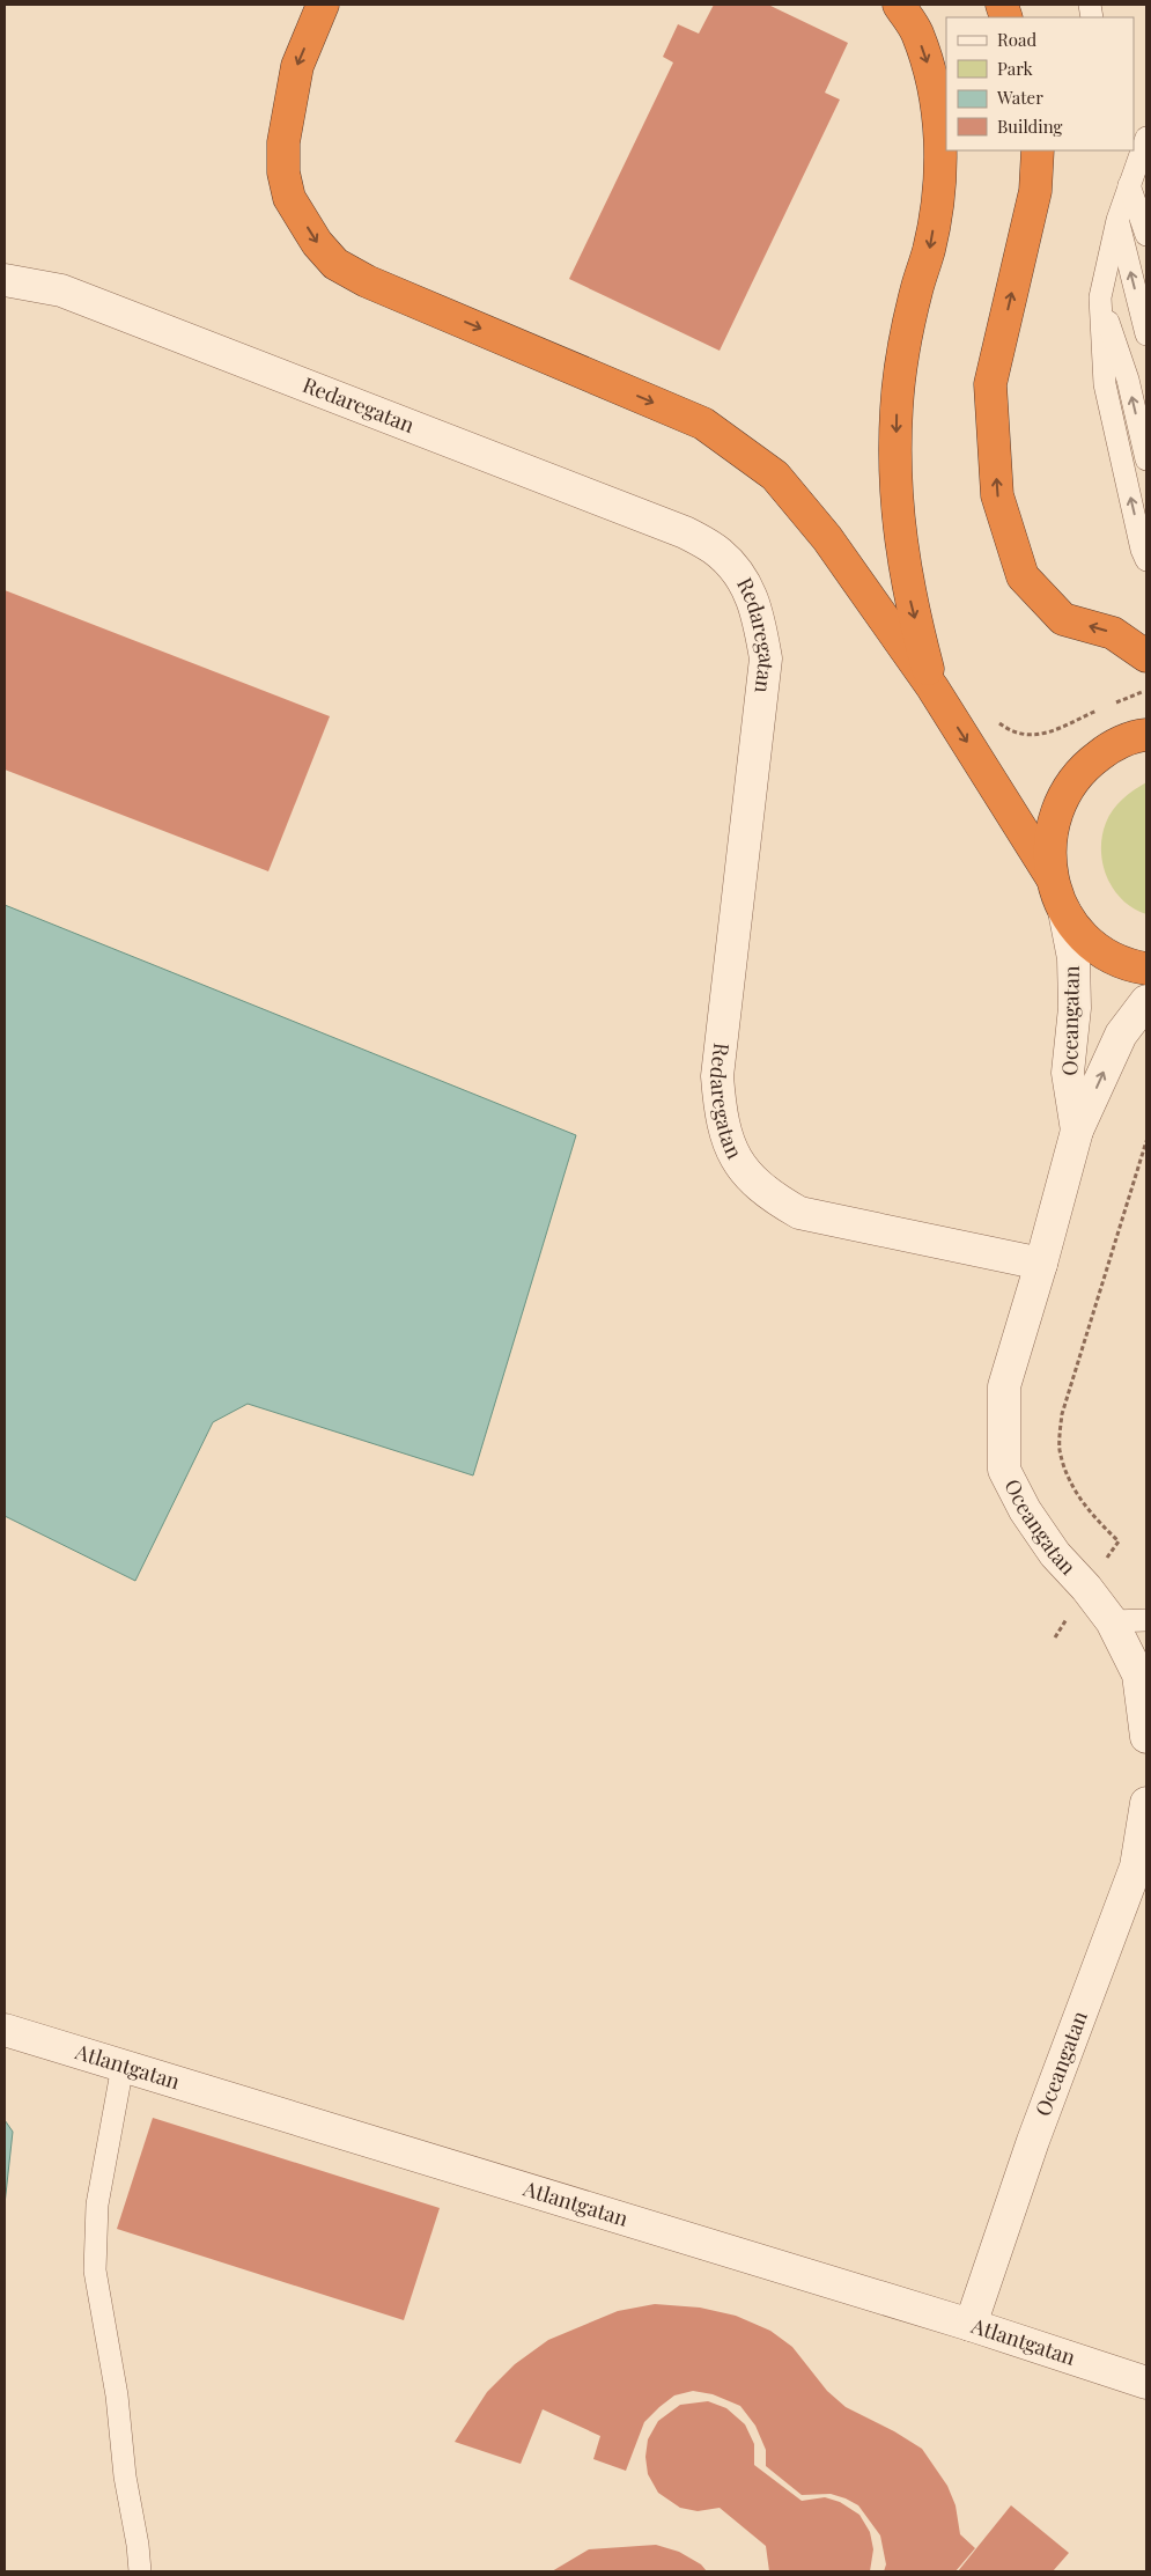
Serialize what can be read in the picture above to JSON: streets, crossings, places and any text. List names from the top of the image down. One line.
{"streets":{"street":["Redaregatan","Oceangatan","Atlantgatan"]},"crossings":[["Redaregatan","Oceangatan"],["Oceangatan","Atlantgatan"]],"legend":["Road","Park","Water","Building"]}
